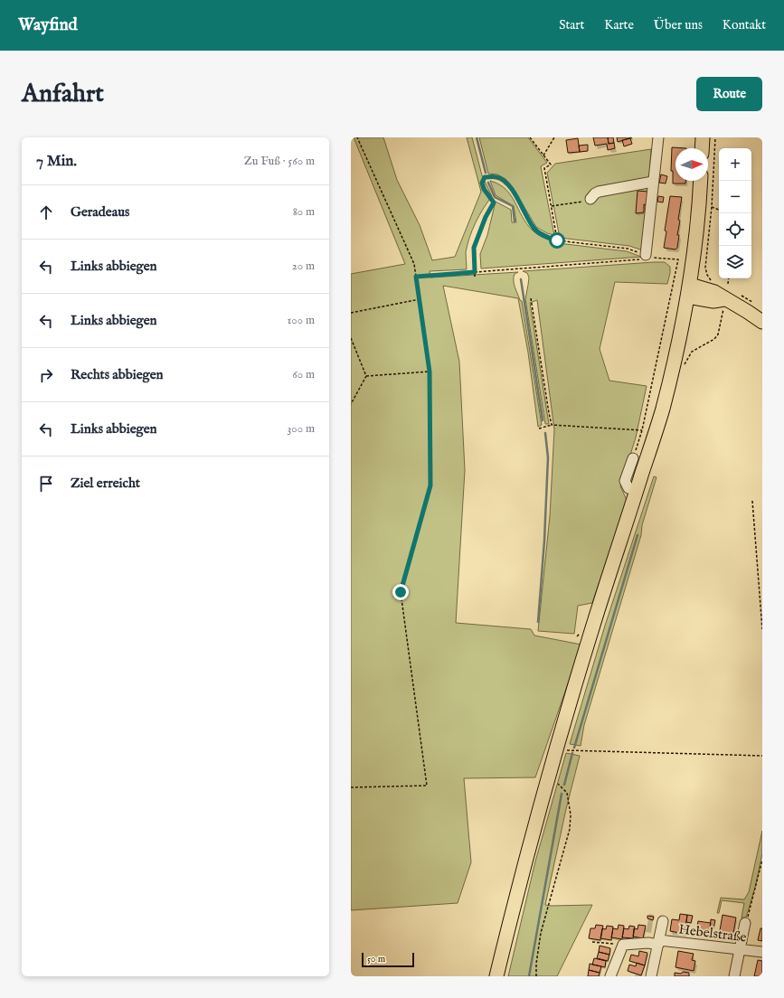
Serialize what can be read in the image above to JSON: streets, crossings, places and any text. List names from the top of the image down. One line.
{"streets":{"street":["Hebelstraße"]},"scale_bar":"50 m","north":"right","page":{"header":"Wayfind","nav":["Start","Karte","Über uns","Kontakt"],"buttons":"Route","title":"Anfahrt","heading":["7 Min.","Zu Fuß · 560 m"],"map_buttons":["+","−"],"list":[["Geradeaus","80 m"],["Links abbiegen","20 m"],["Links abbiegen","100 m"],["Rechts abbiegen","60 m"],["Links abbiegen","300 m"],"Ziel erreicht"],"scale":"50 m"}}
